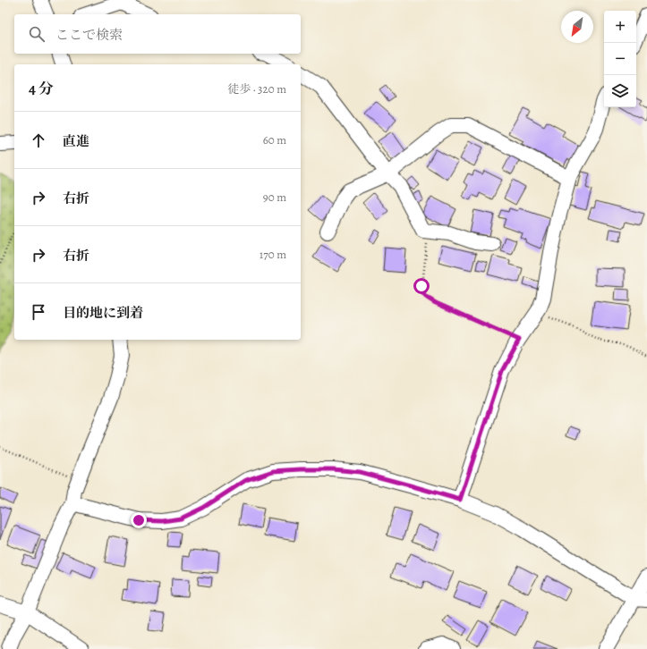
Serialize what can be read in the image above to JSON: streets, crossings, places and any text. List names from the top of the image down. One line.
{"north":"bottom left","page":{"map_buttons":["+","−"],"search":"ここで検索","heading":["4 分","徒歩 · 320 m"],"list":[["直進","60 m"],["右折","90 m"],["右折","170 m"],"目的地に到着"]}}
